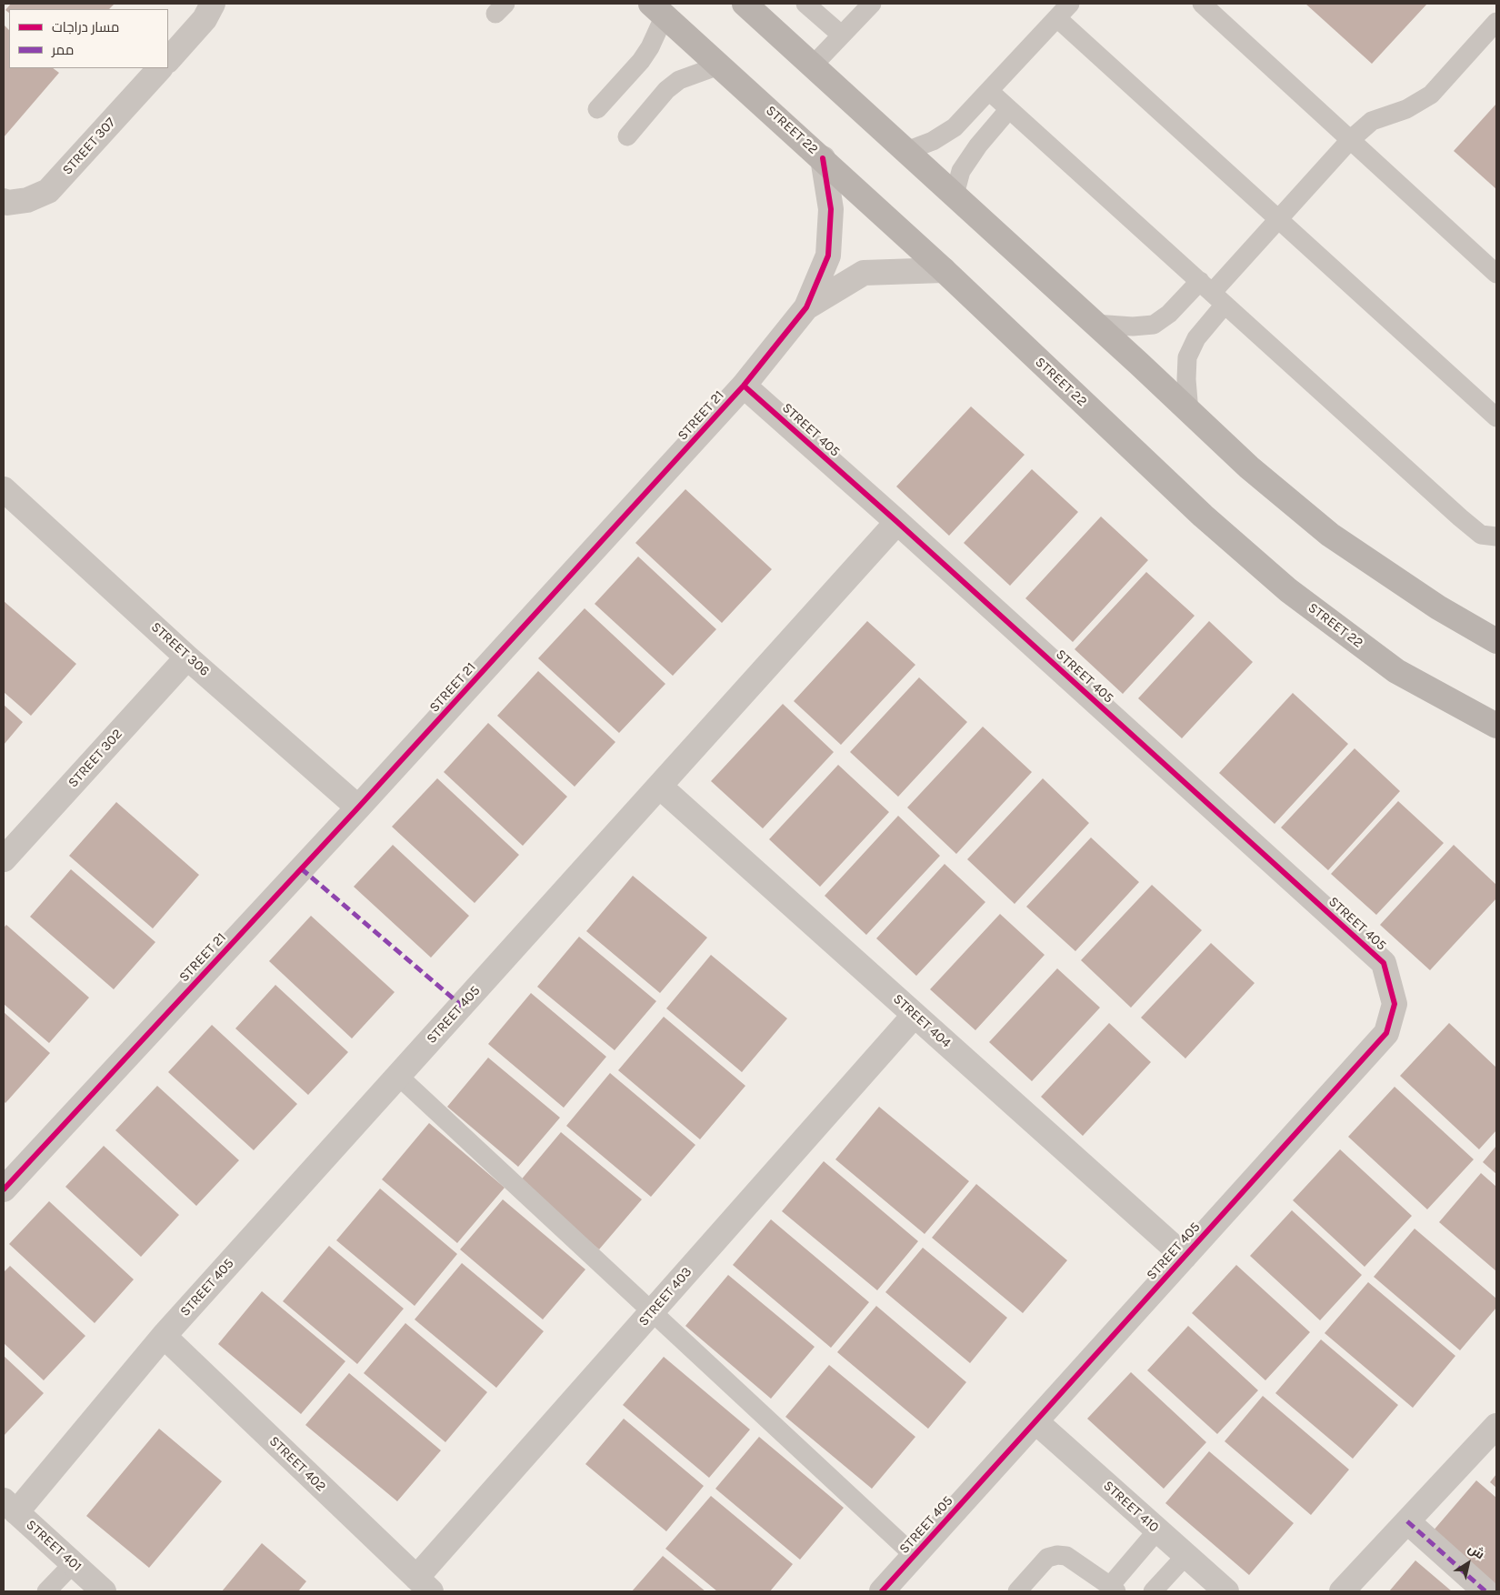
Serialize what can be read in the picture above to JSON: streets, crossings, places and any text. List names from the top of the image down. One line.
{"streets":{"street":["STREET 22","STREET 307","STREET 21","STREET 405","STREET 306","STREET 302","STREET 404","STREET 403","STREET 402","STREET 410","STREET 401"]},"crossings":[["STREET 22","STREET 21"],["STREET 21","STREET 405"],["STREET 21","STREET 306"],["STREET 405","STREET 404"],["STREET 405","STREET 402"],["STREET 405","STREET 410"],["STREET 405","STREET 401"],["STREET 306","STREET 302"],["STREET 404","STREET 403"],["STREET 403","STREET 402"]],"legend":["مسار دراجات","ممر"],"north":"top right"}
